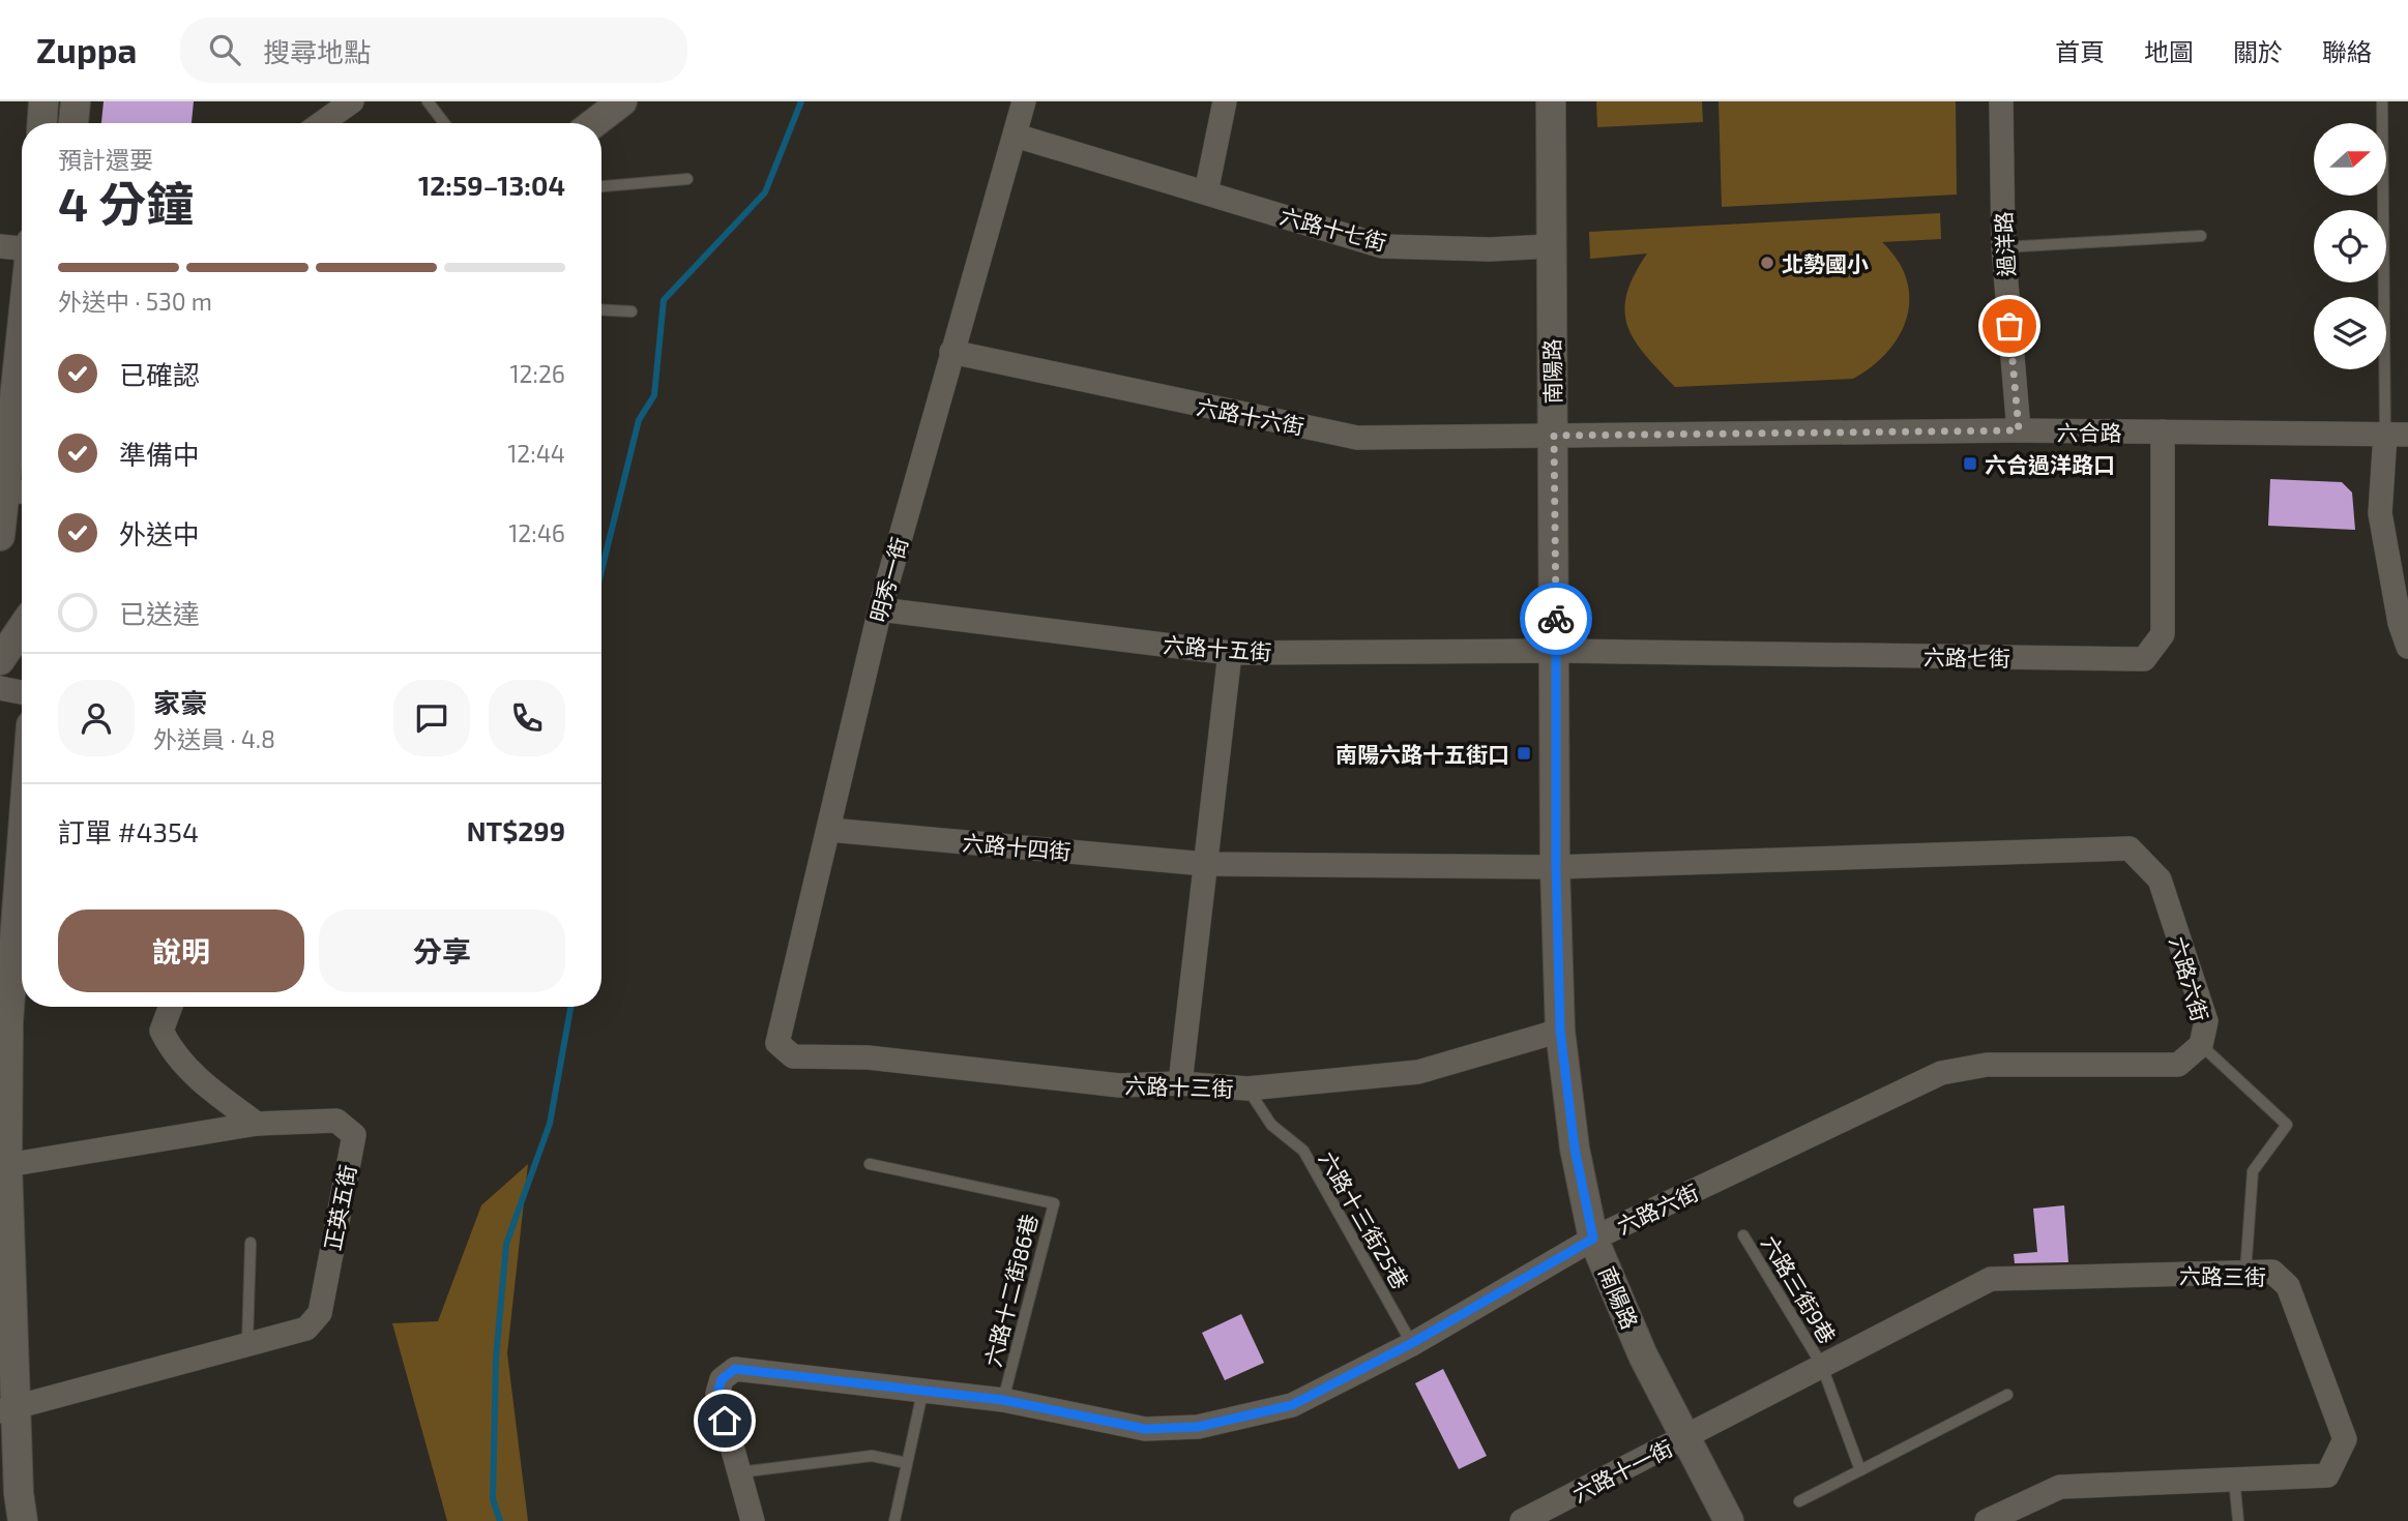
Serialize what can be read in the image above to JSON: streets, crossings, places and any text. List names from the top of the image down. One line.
{"streets":{"street":["六路十七街","過洋路","南陽路","六路十六街","六合路","明秀一街","六路十五街","六路七街","六路十四街","六路六街","六路十三街","正英五街","六路三街","六路十一街"],"lane":["六路十三街25巷","六路三街9巷","六路十二街86巷"]},"crossings":[["六路十七街","南陽路"],["六路十七街","明秀一街"],["過洋路","六合路"],["南陽路","六路十六街"],["南陽路","六合路"],["南陽路","六路十五街"],["南陽路","六路七街"],["南陽路","六路十四街"],["南陽路","六路六街"],["南陽路","六路十三街"],["南陽路","六路三街"],["南陽路","六路十一街"],["六路十六街","六合路"],["六路十六街","明秀一街"],["六合路","六路七街"],["明秀一街","六路十五街"],["明秀一街","六路十四街"],["明秀一街","六路十三街"],["六路十五街","六路七街"],["六路十四街","六路六街"],["六路六街","六路十三街25巷"],["六路六街","六路十二街86巷"],["六路十三街","六路十三街25巷"],["六路三街","六路三街9巷"],["六路三街","六路十一街"]],"places":{"other":["北勢國小"],"transit":["六合過洋路口","南陽六路十五街口"]},"north":"right","page":{"header":"Zuppa","search":"搜尋地點","nav":["首頁","地圖","關於","聯絡"],"heading":["4 分鐘","預計還要","12:59–13:04"],"panel":["家豪","外送員 · 4.8","訂單 #4354","NT$299"],"bar":"外送中 · 530 m","list":[["已確認","12:26"],["準備中","12:44"],["外送中","12:46"],"已送達"],"buttons":["說明","分享"]}}
